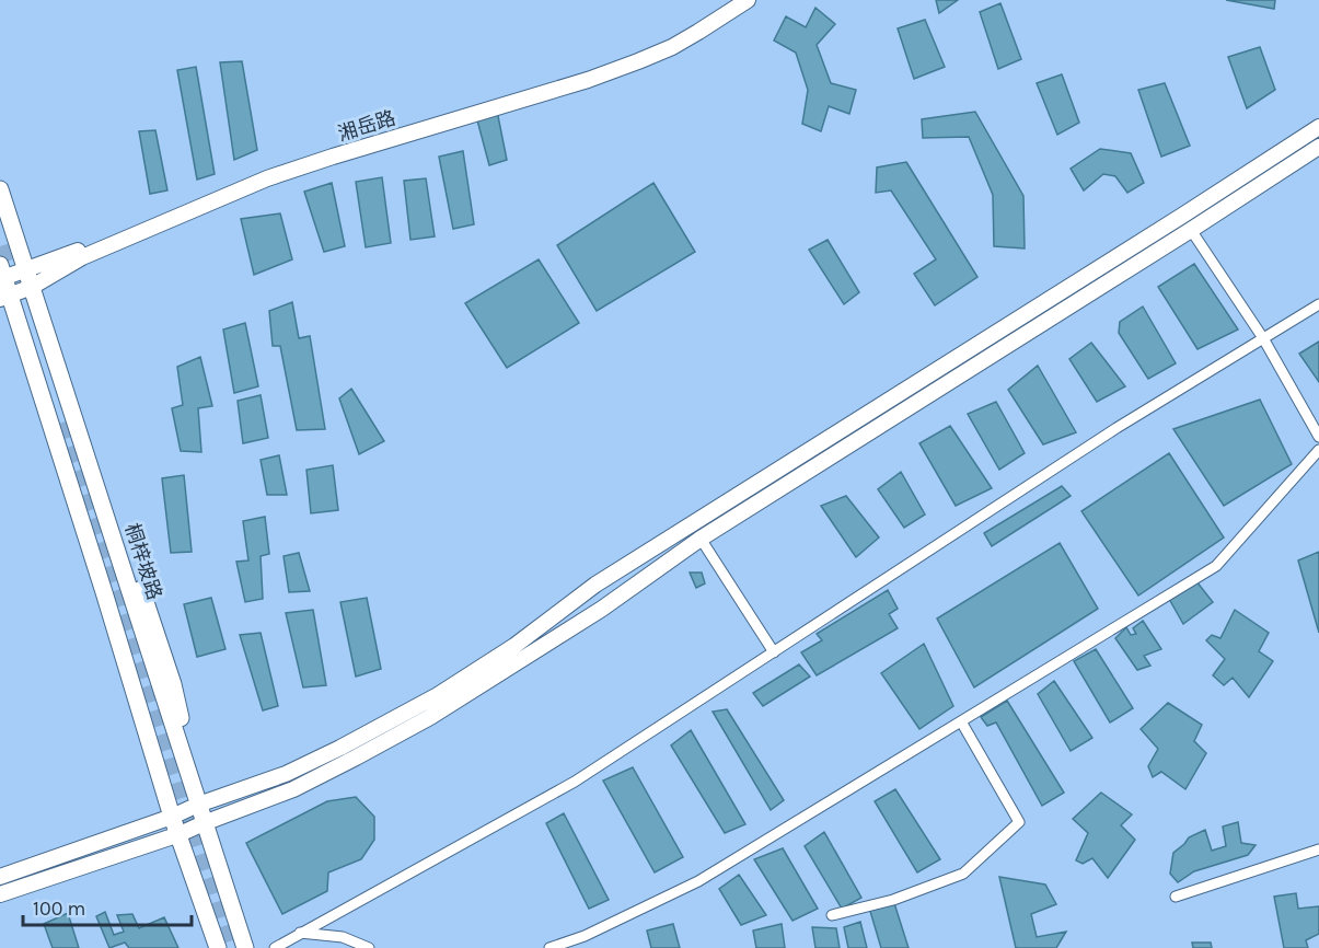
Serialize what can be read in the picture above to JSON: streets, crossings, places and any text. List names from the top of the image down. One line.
{"streets":{"main road":["湘岳路","桐梓坡路"]},"crossings":[["湘岳路","桐梓坡路"]],"scale_bar":"100 m"}
